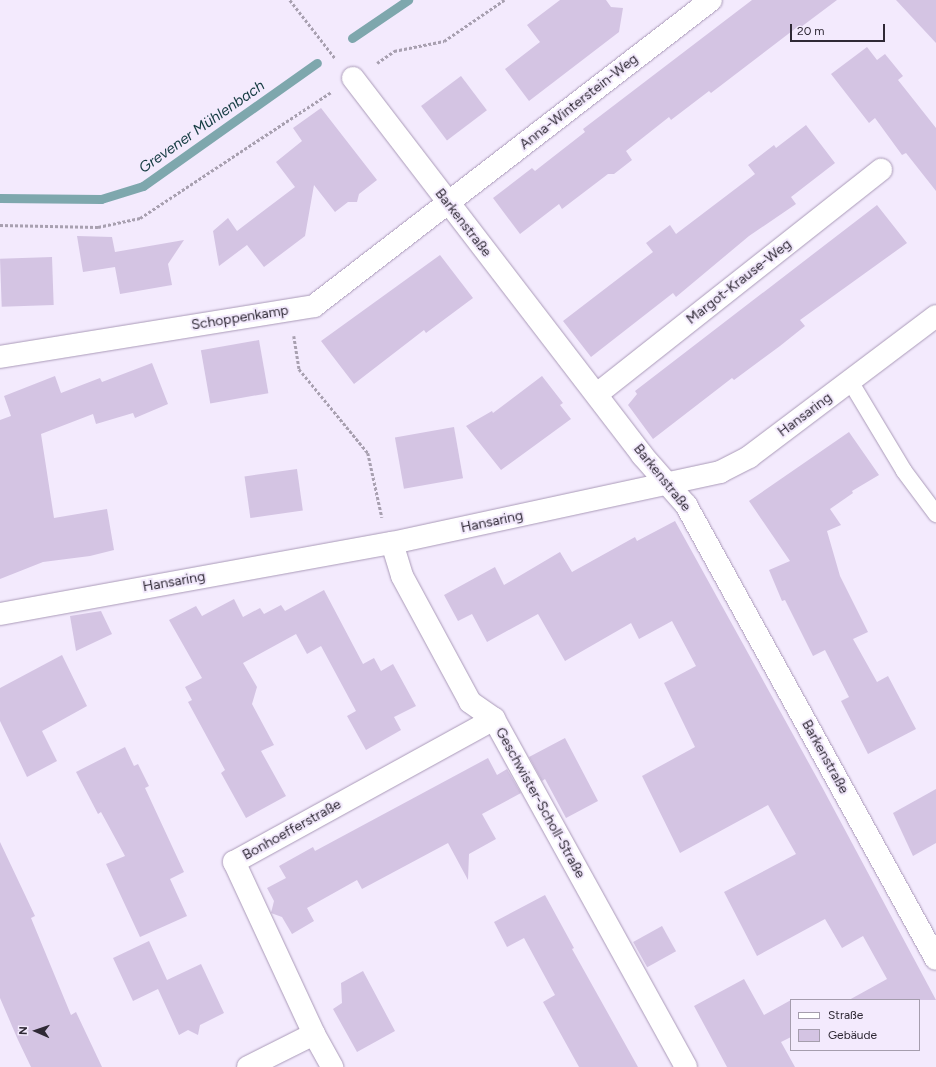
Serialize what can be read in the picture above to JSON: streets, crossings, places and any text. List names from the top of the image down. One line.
{"streets":{"street":["Anna-Winterstein-Weg","Barkenstraße","Margot-Krause-Weg","Schoppenkamp","Hansaring","Geschwister-Scholl-Straße","Bonhoefferstraße"]},"crossings":[["Anna-Winterstein-Weg","Barkenstraße"],["Anna-Winterstein-Weg","Schoppenkamp"],["Barkenstraße","Margot-Krause-Weg"],["Barkenstraße","Schoppenkamp"],["Barkenstraße","Hansaring"],["Hansaring","Geschwister-Scholl-Straße"],["Geschwister-Scholl-Straße","Bonhoefferstraße"]],"water":["Grevener Mühlenbach"],"legend":["Straße","Gebäude"],"scale_bar":"20 m","north":"left"}
